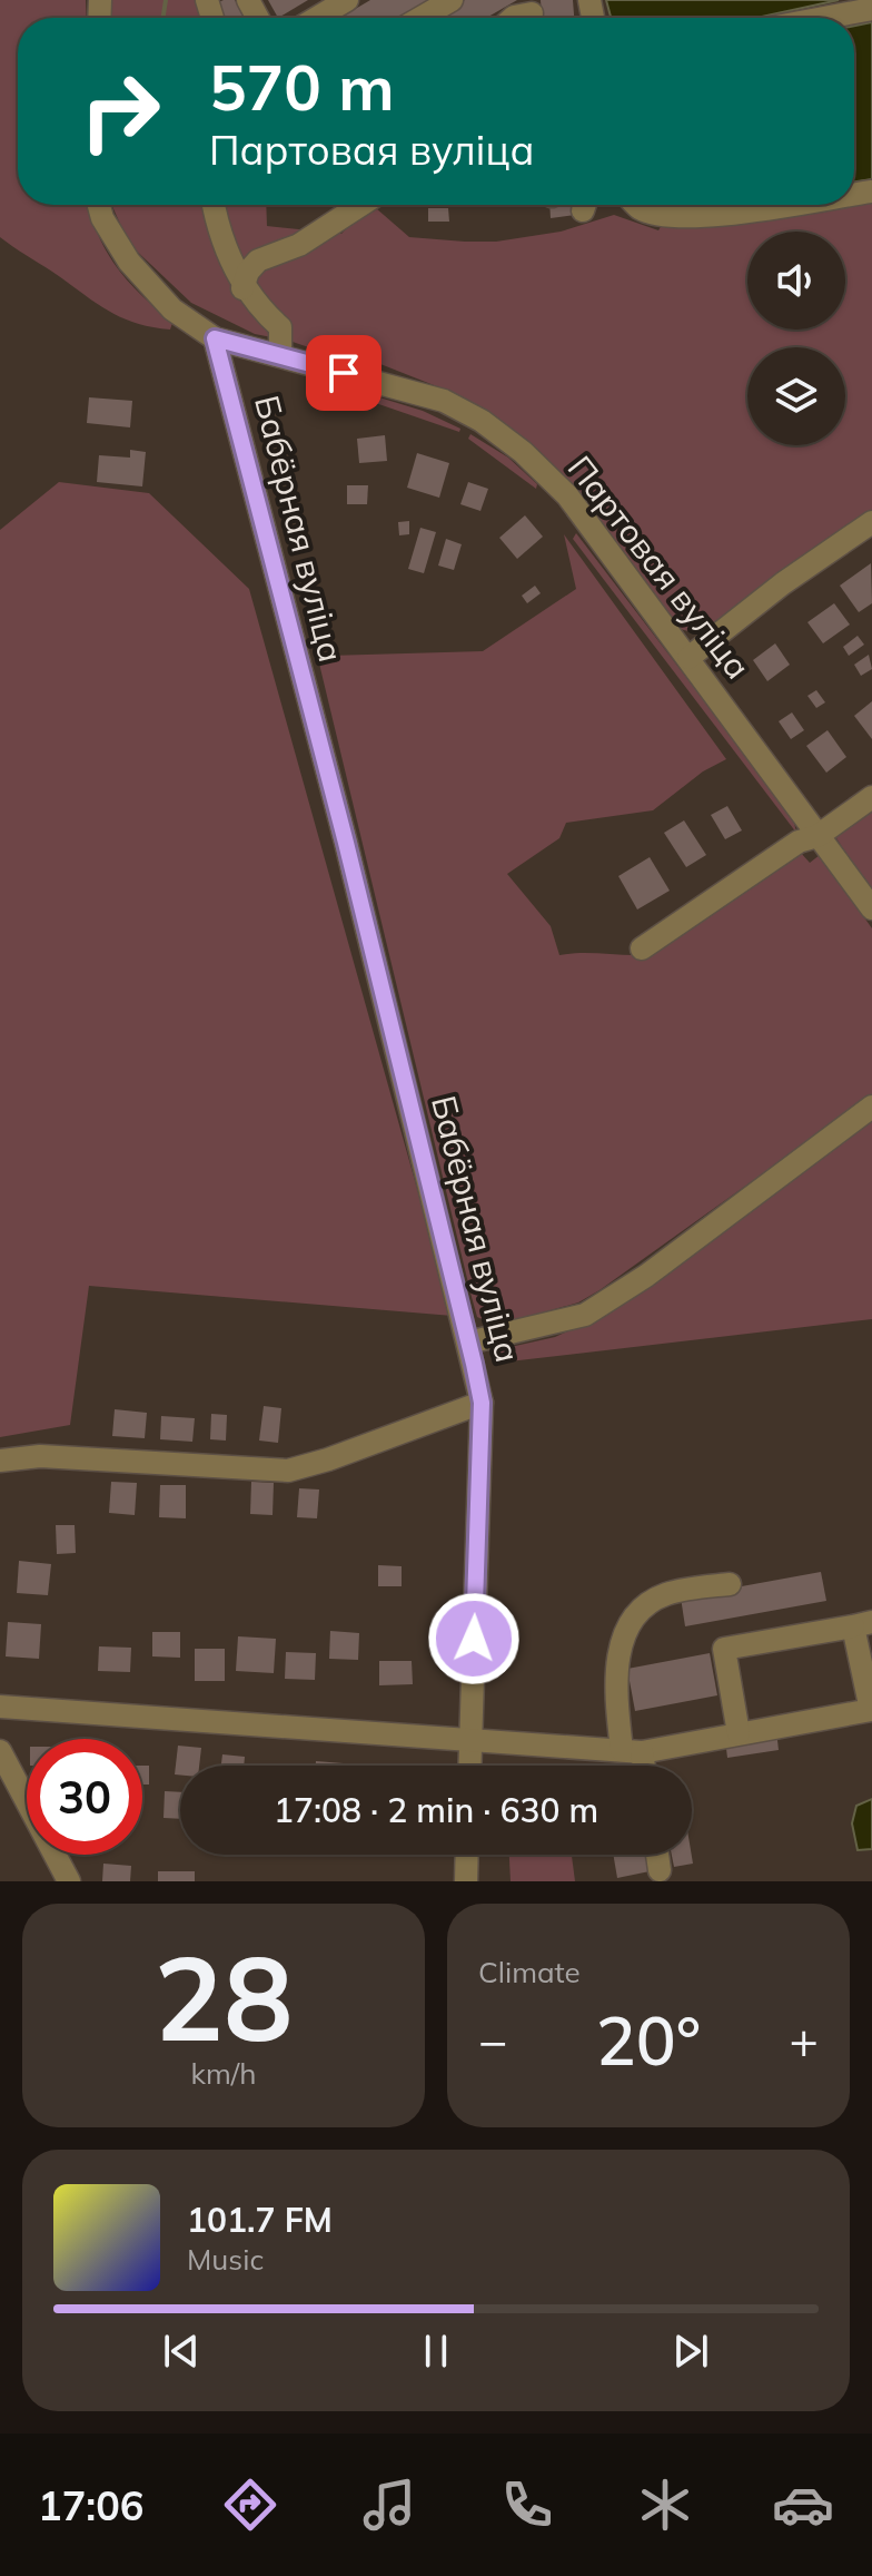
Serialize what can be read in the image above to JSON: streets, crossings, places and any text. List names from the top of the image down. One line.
{"streets":{"street":["Бабёрная вуліца","Партовая вуліца"]},"crossings":[["Бабёрная вуліца","Партовая вуліца"]],"page":{"turn":["570 m","Партовая вуліца"],"limit":"30","trip":"17:08 · 2 min · 630 m","tile":[["28","km/h"],"Climate"],"heat":["−","20°","+"],"song":["101.7 FM","Music"],"tabs":"17:06"}}
